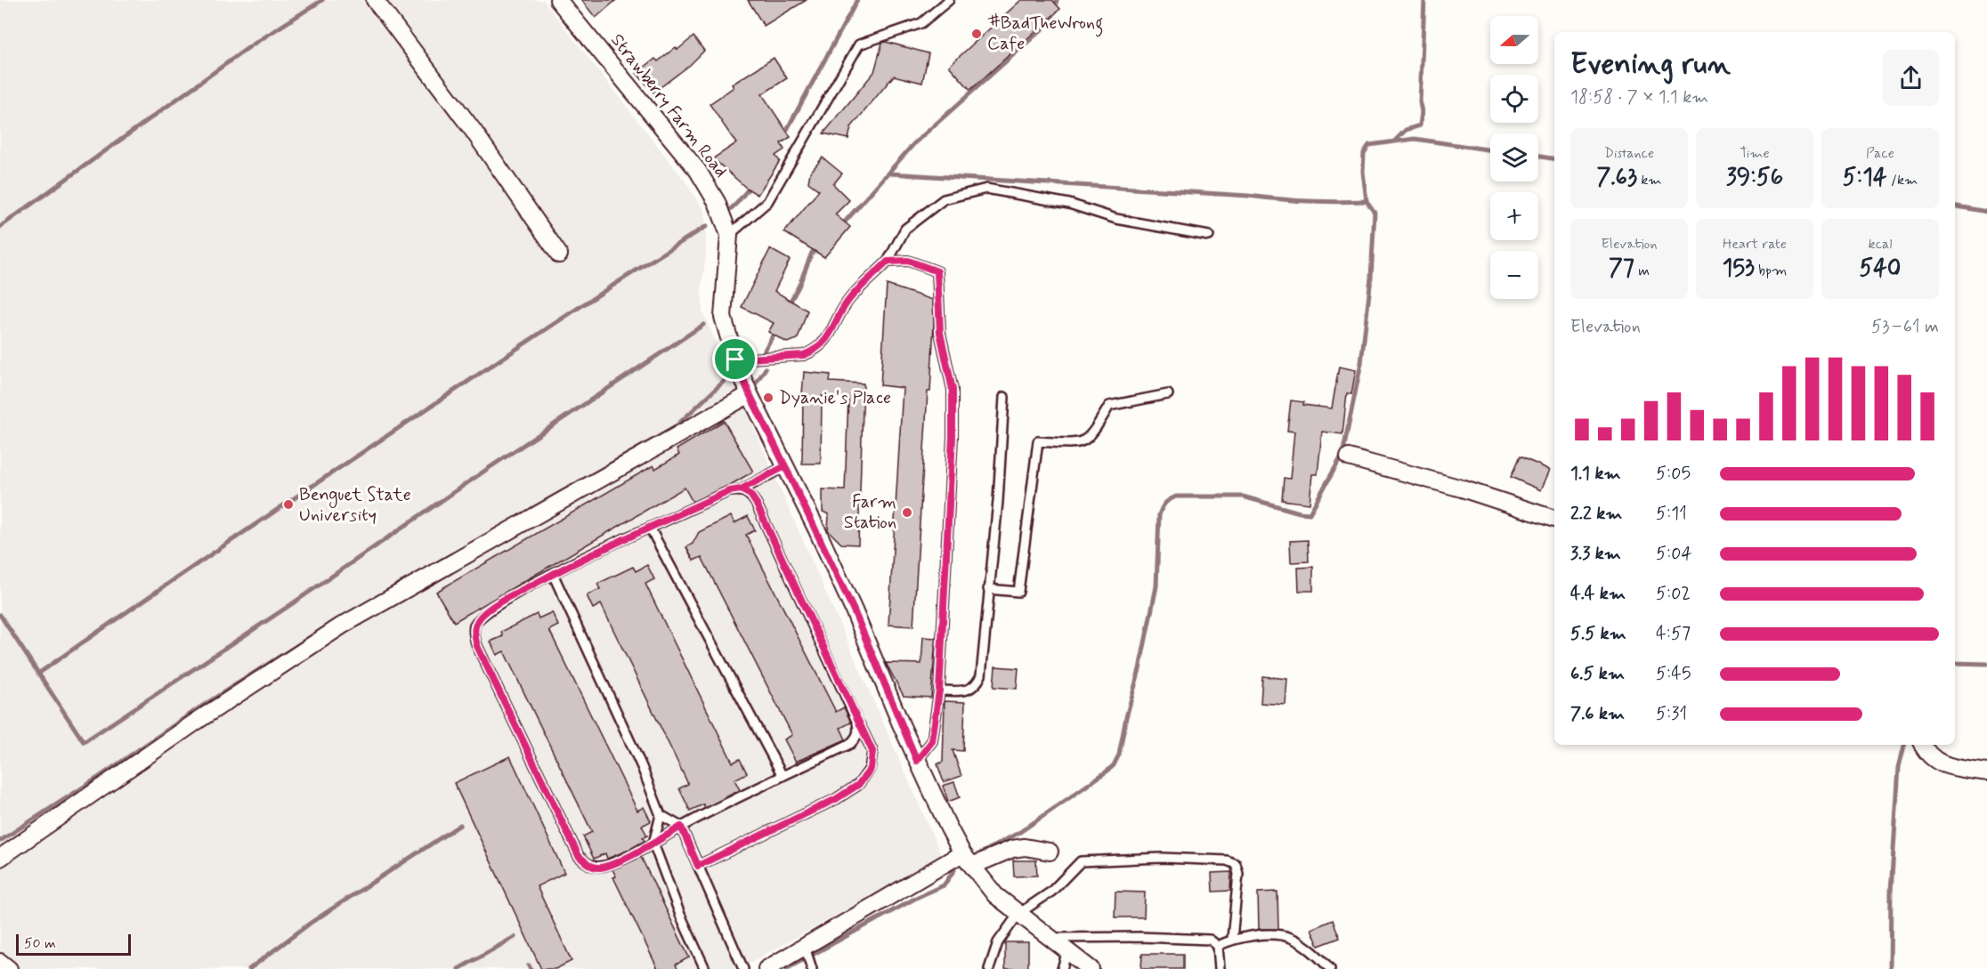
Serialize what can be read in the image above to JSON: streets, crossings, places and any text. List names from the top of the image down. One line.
{"streets":{"street":["Strawberry Farm Road"]},"places":["#BadTheWrong Cafe","Dyanie's Place","Benguet State University","Farm Station"],"scale_bar":"50 m","north":"left","page":{"map_buttons":["+","−"],"heading":["Evening run","18:58 · 7 × 1.1 km"],"stats":[["Distance","7.63 km"],["Time","39:56"],["Pace","5:14 /km"],["Elevation","77 m"],["Heart rate","153 bpm"],["kcal","540"]],"chart":["Elevation","53–61 m"],"list":[{"name":"1.1 km","note":"5:05"},{"name":"2.2 km","note":"5:11"},{"name":"3.3 km","note":"5:04"},{"name":"4.4 km","note":"5:02"},{"name":"5.5 km","note":"4:57"},{"name":"6.5 km","note":"5:45"},{"name":"7.6 km","note":"5:31"}],"scale":"50 m"}}
